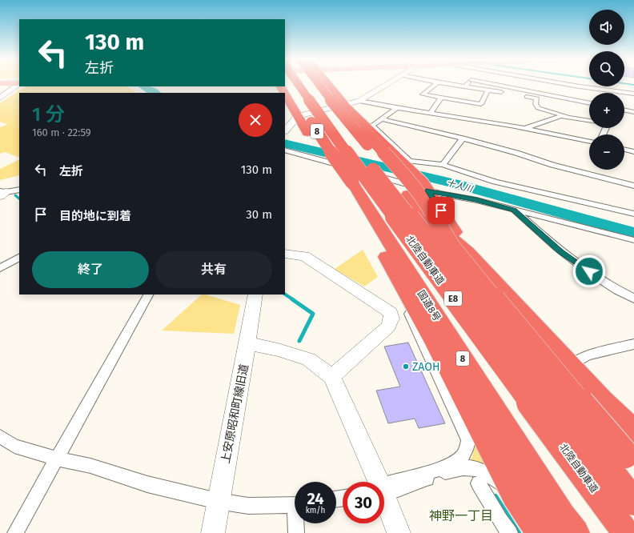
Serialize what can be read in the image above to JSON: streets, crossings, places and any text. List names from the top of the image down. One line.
{"streets":{"highway":["8","北陸自動車道","E8","国道8号"],"street":["上安原昭和町線旧道"]},"districts":["神野一丁目"],"water":["十人川"],"places":["ZAOH"],"page":{"map_buttons":["+","−"],"turn":["130 m","左折"],"heading":["1 分","160 m · 22:59"],"list":[{"name":"左折","value":"130 m"},{"name":"目的地に到着","value":"30 m"}],"buttons":["終了","共有"],"speed":"24 km/h","limit":"30"}}
